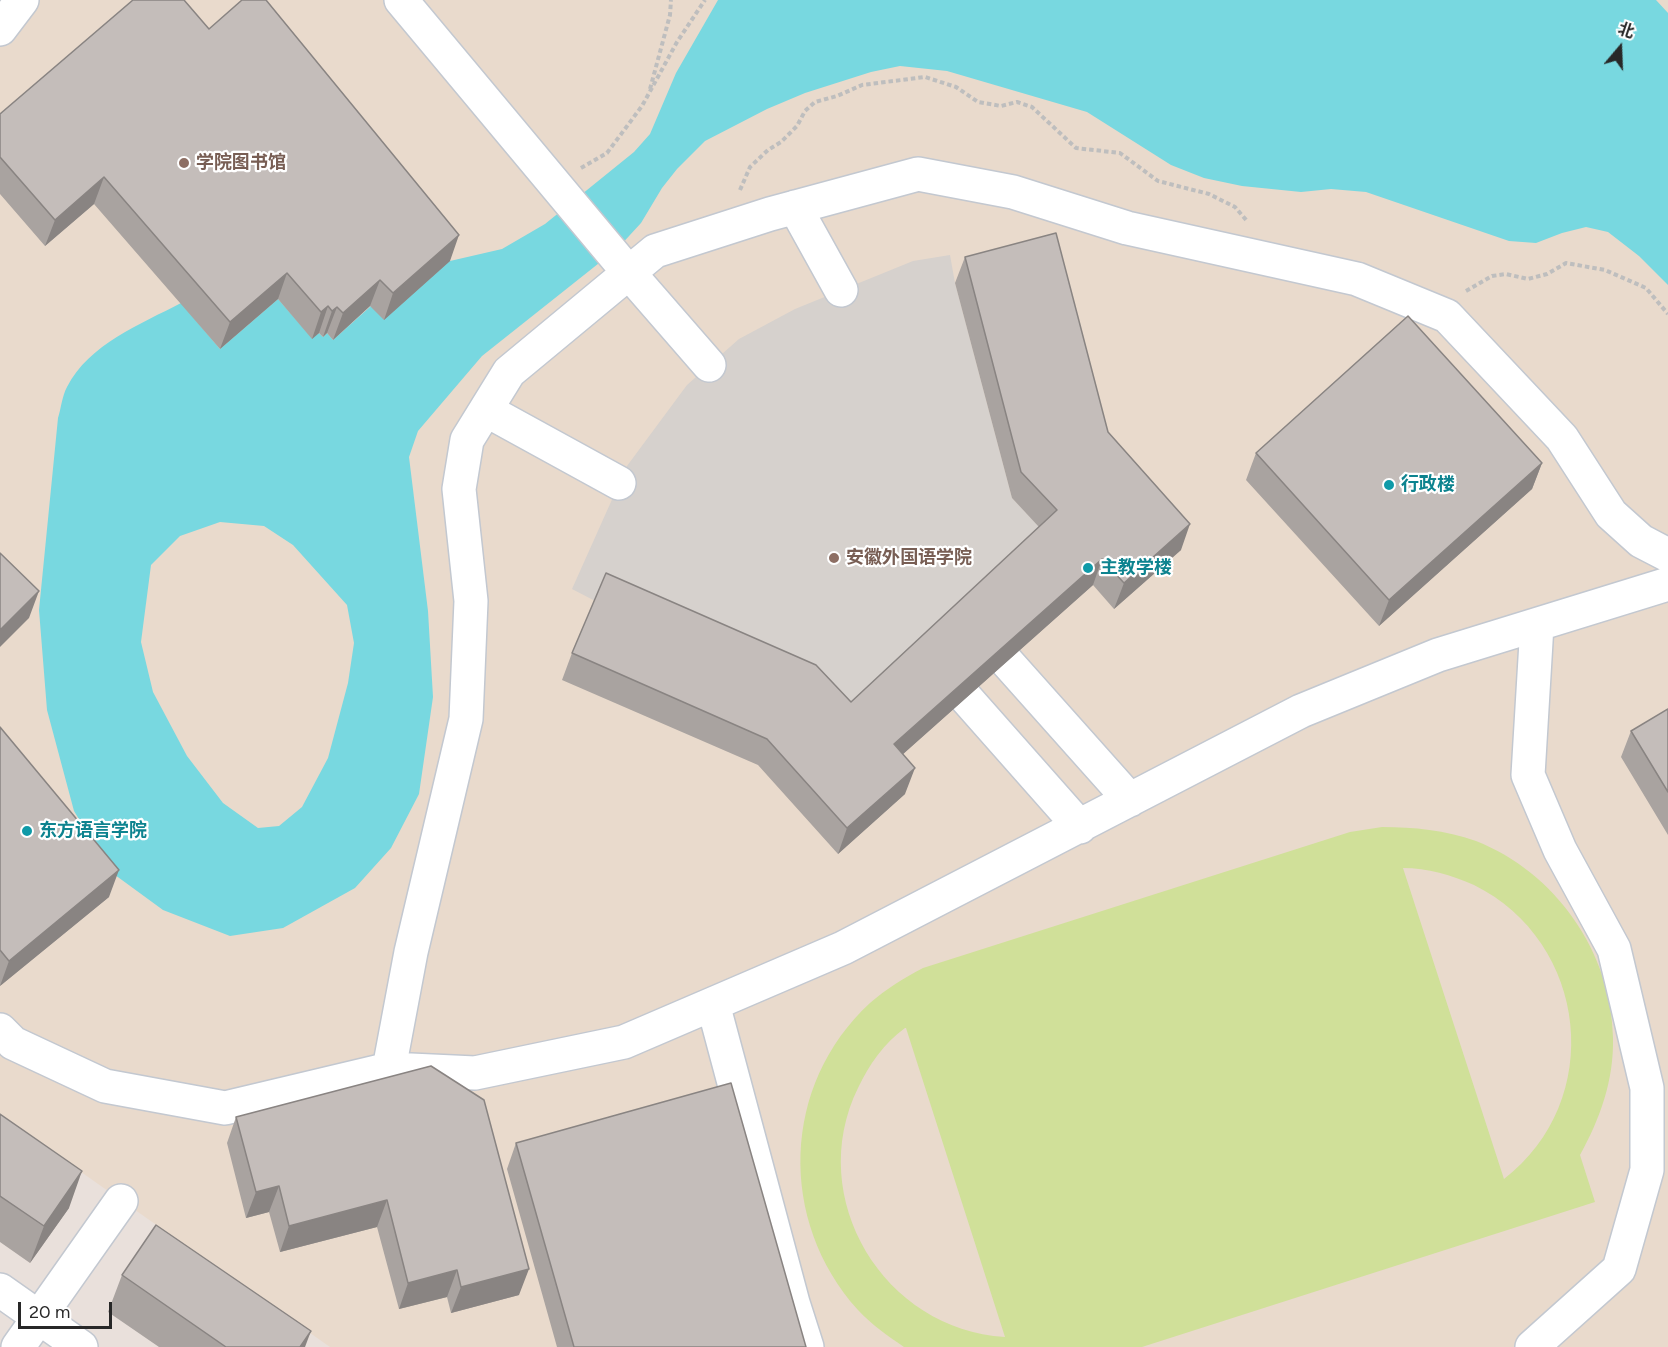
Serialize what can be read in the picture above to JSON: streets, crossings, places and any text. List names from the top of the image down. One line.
{"places":["学院图书馆","行政楼","安徽外国语学院","主教学楼","东方语言学院"],"scale_bar":"20 m","north":"top"}
